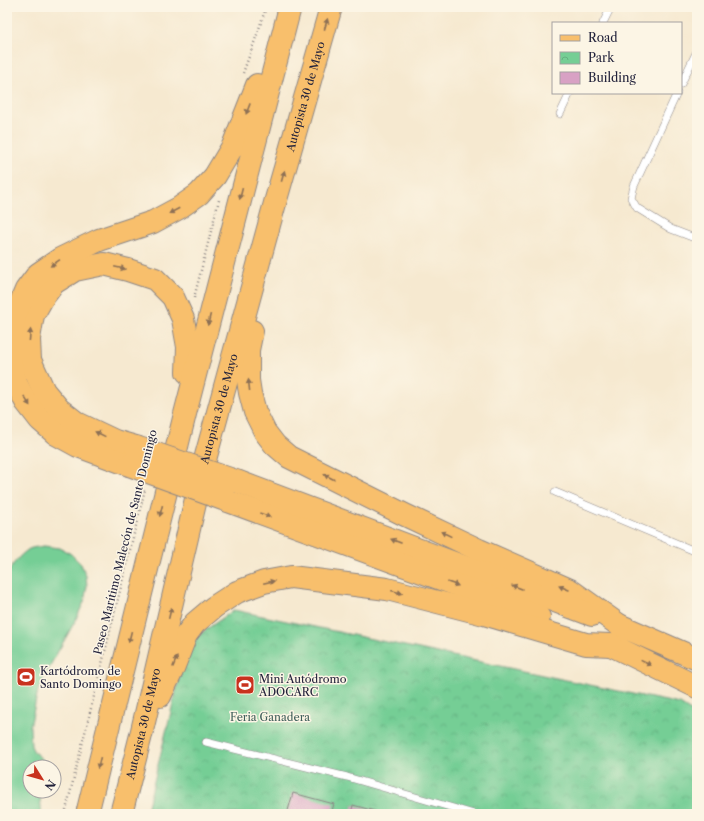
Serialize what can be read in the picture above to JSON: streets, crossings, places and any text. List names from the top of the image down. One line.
{"streets":{"main road":["Autopista 30 de Mayo"],"path":["Paseo Marítimo Malecón de Santo Domingo"]},"parks":["Feria Ganadera"],"places":{"sports":["Kartódromo de Santo Domingo","Mini Autódromo ADOCARC"]},"legend":["Road","Park","Building"],"north":"bottom right"}
